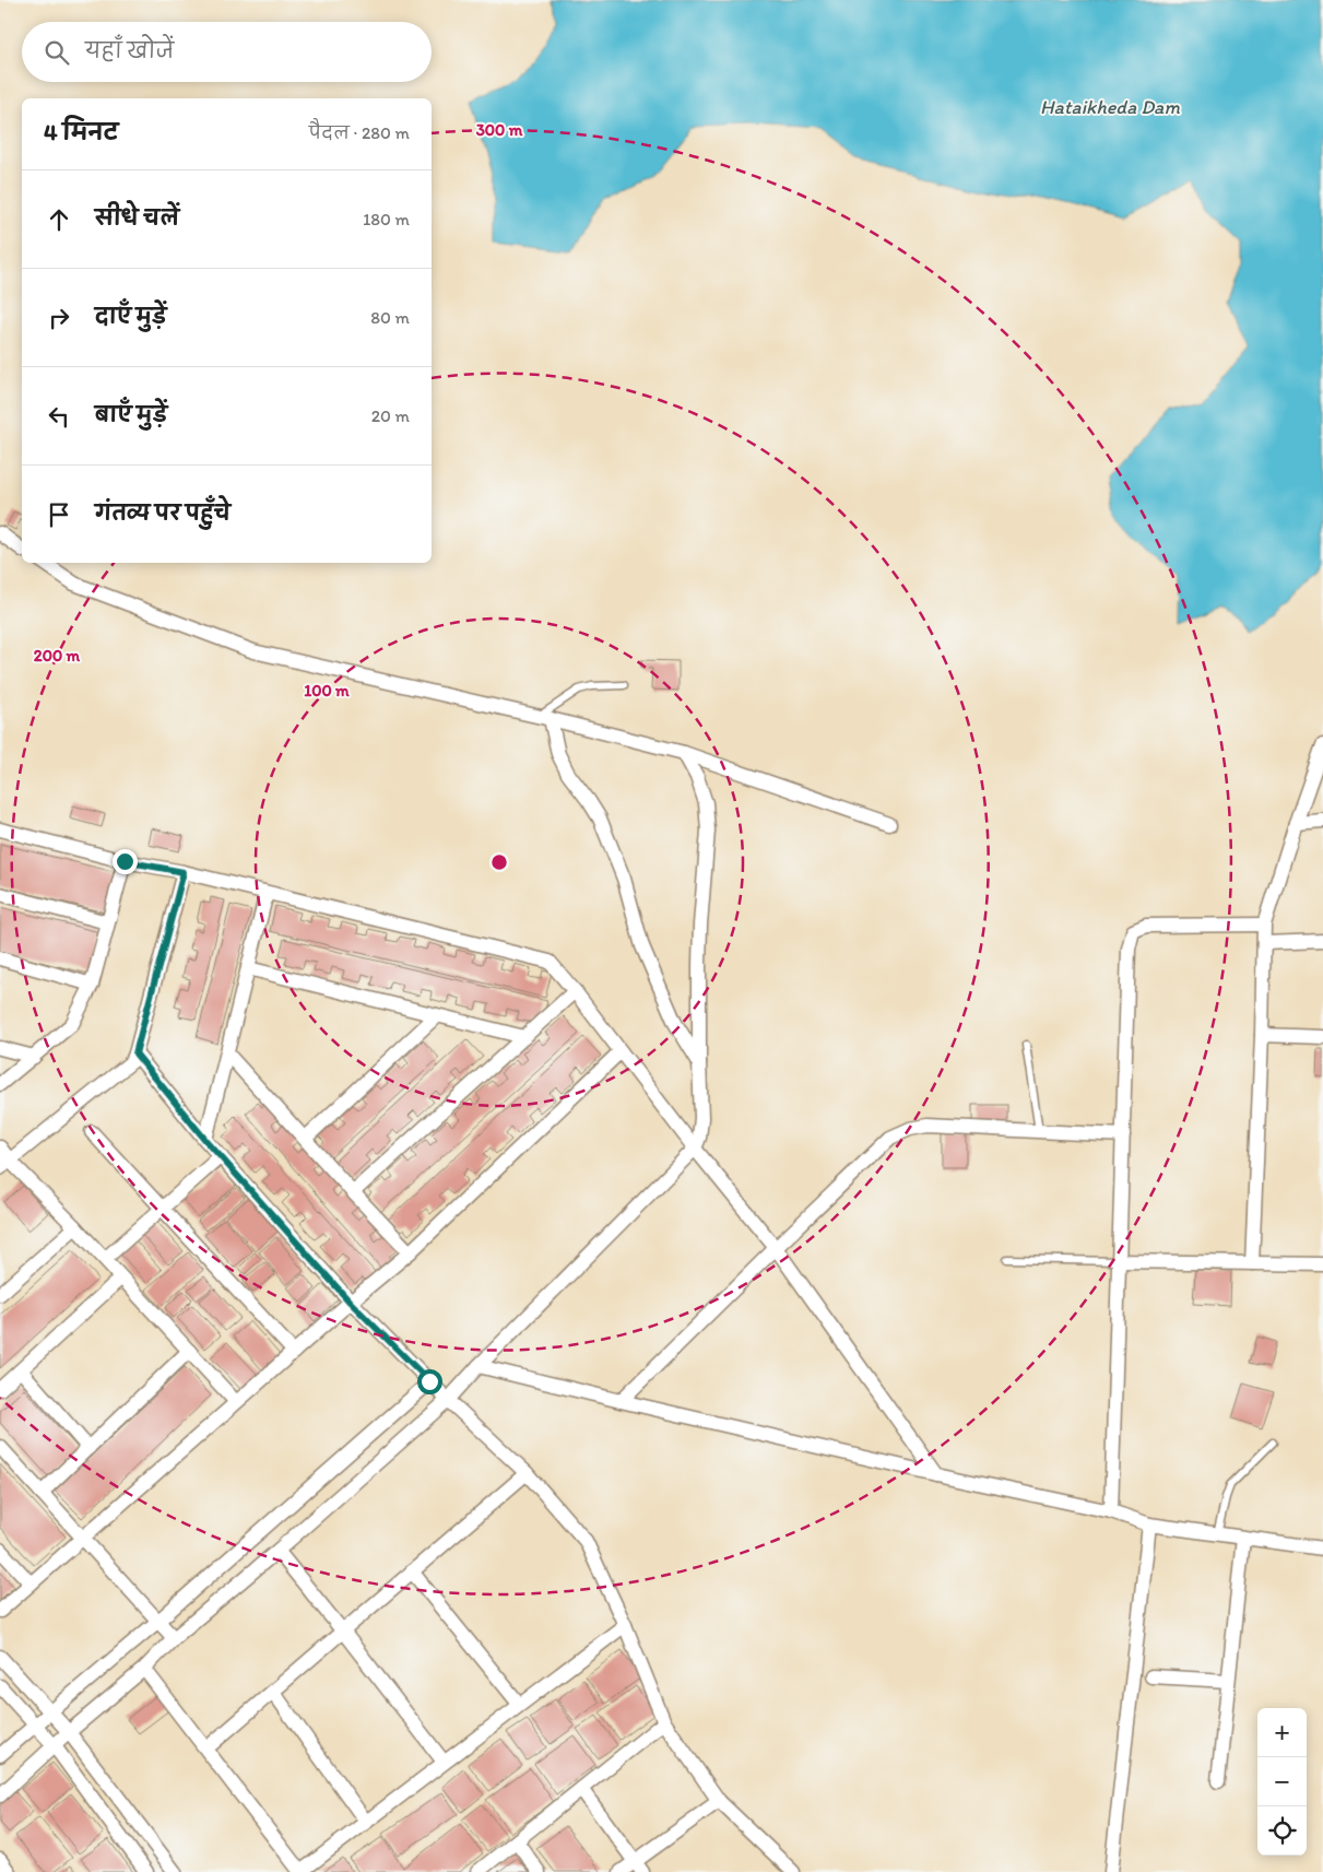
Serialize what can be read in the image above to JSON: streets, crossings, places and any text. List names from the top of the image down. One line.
{"water":["Hataikheda Dam"],"page":{"search":"यहाँ खोजें","heading":["4 मिनट","पैदल · 280 m"],"list":[["सीधे चलें","180 m"],["दाएँ मुड़ें","80 m"],["बाएँ मुड़ें","20 m"],"गंतव्य पर पहुँचे"],"map_buttons":["+","−"]},"rings":["300 m","200 m","100 m"]}
